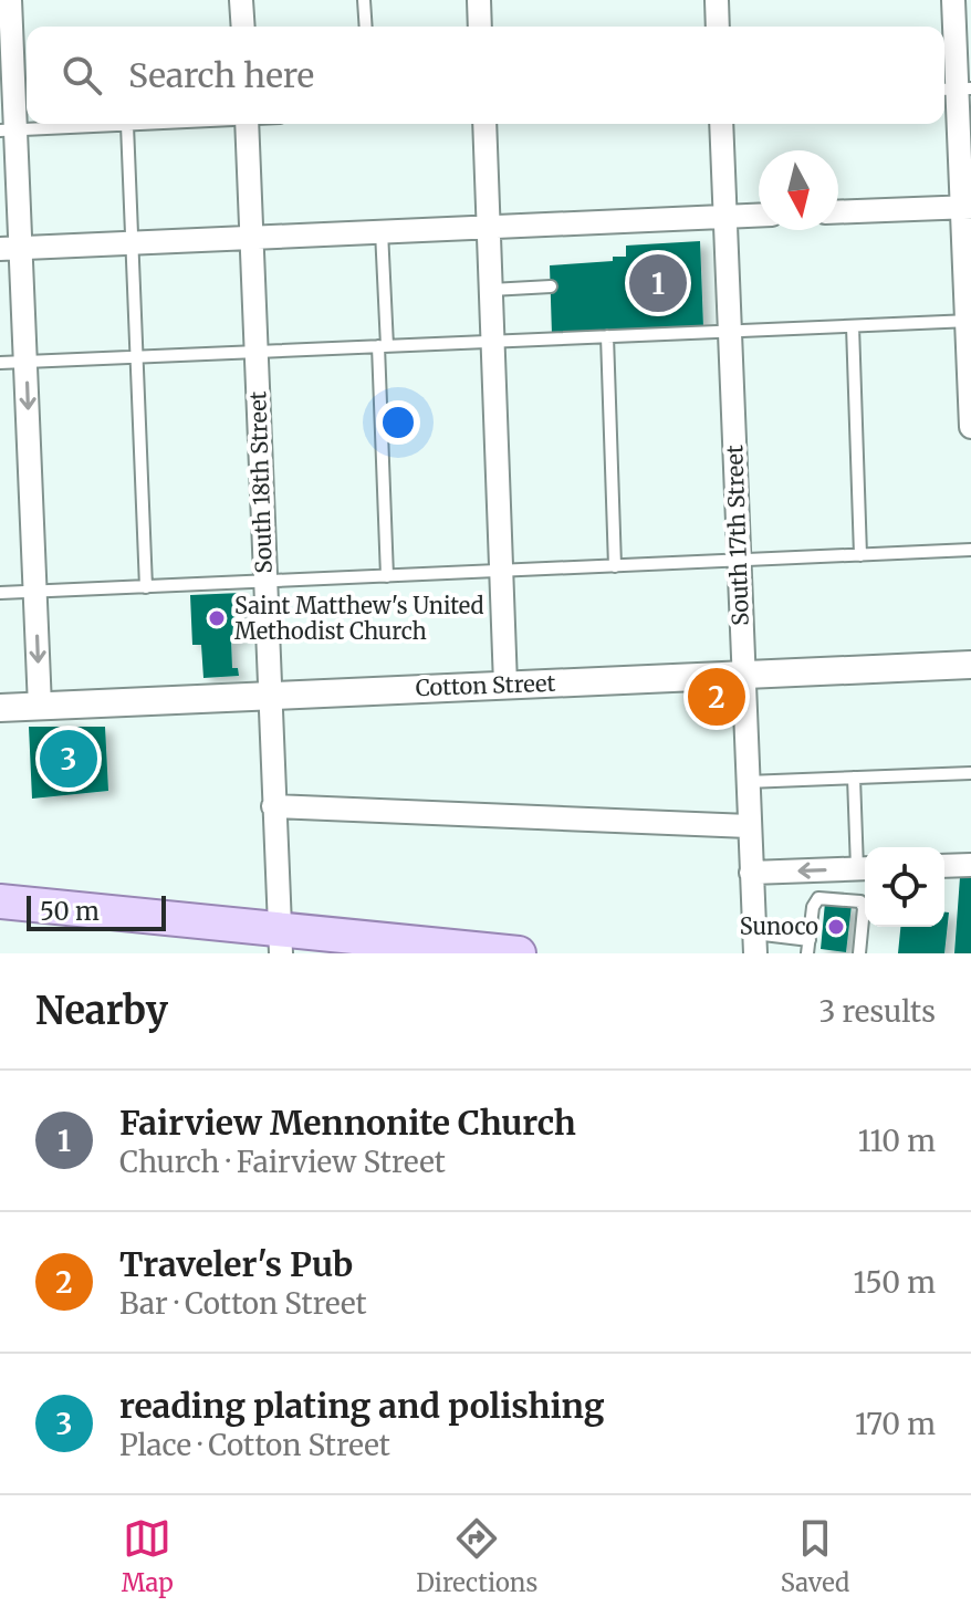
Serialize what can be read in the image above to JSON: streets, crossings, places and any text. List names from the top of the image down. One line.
{"streets":{"street":["South 18th Street","South 17th Street","Cotton Street"]},"crossings":[["South 18th Street","Cotton Street"],["South 17th Street","Cotton Street"]],"places":["Saint Matthew's United Methodist Church","Sunoco"],"scale_bar":"50 m","north":"bottom","page":{"search":"Search here","pins":["1","2","3"],"scale":"50 m","heading":["Nearby","3 results"],"list":[{"mark":"1","name":"Fairview Mennonite Church","note":"Church · Fairview Street","value":"110 m"},{"mark":"2","name":"Traveler's Pub","note":"Bar · Cotton Street","value":"150 m"},{"mark":"3","name":"reading plating and polishing","note":"Place · Cotton Street","value":"170 m"}],"nav":["Map","Directions","Saved"]}}
